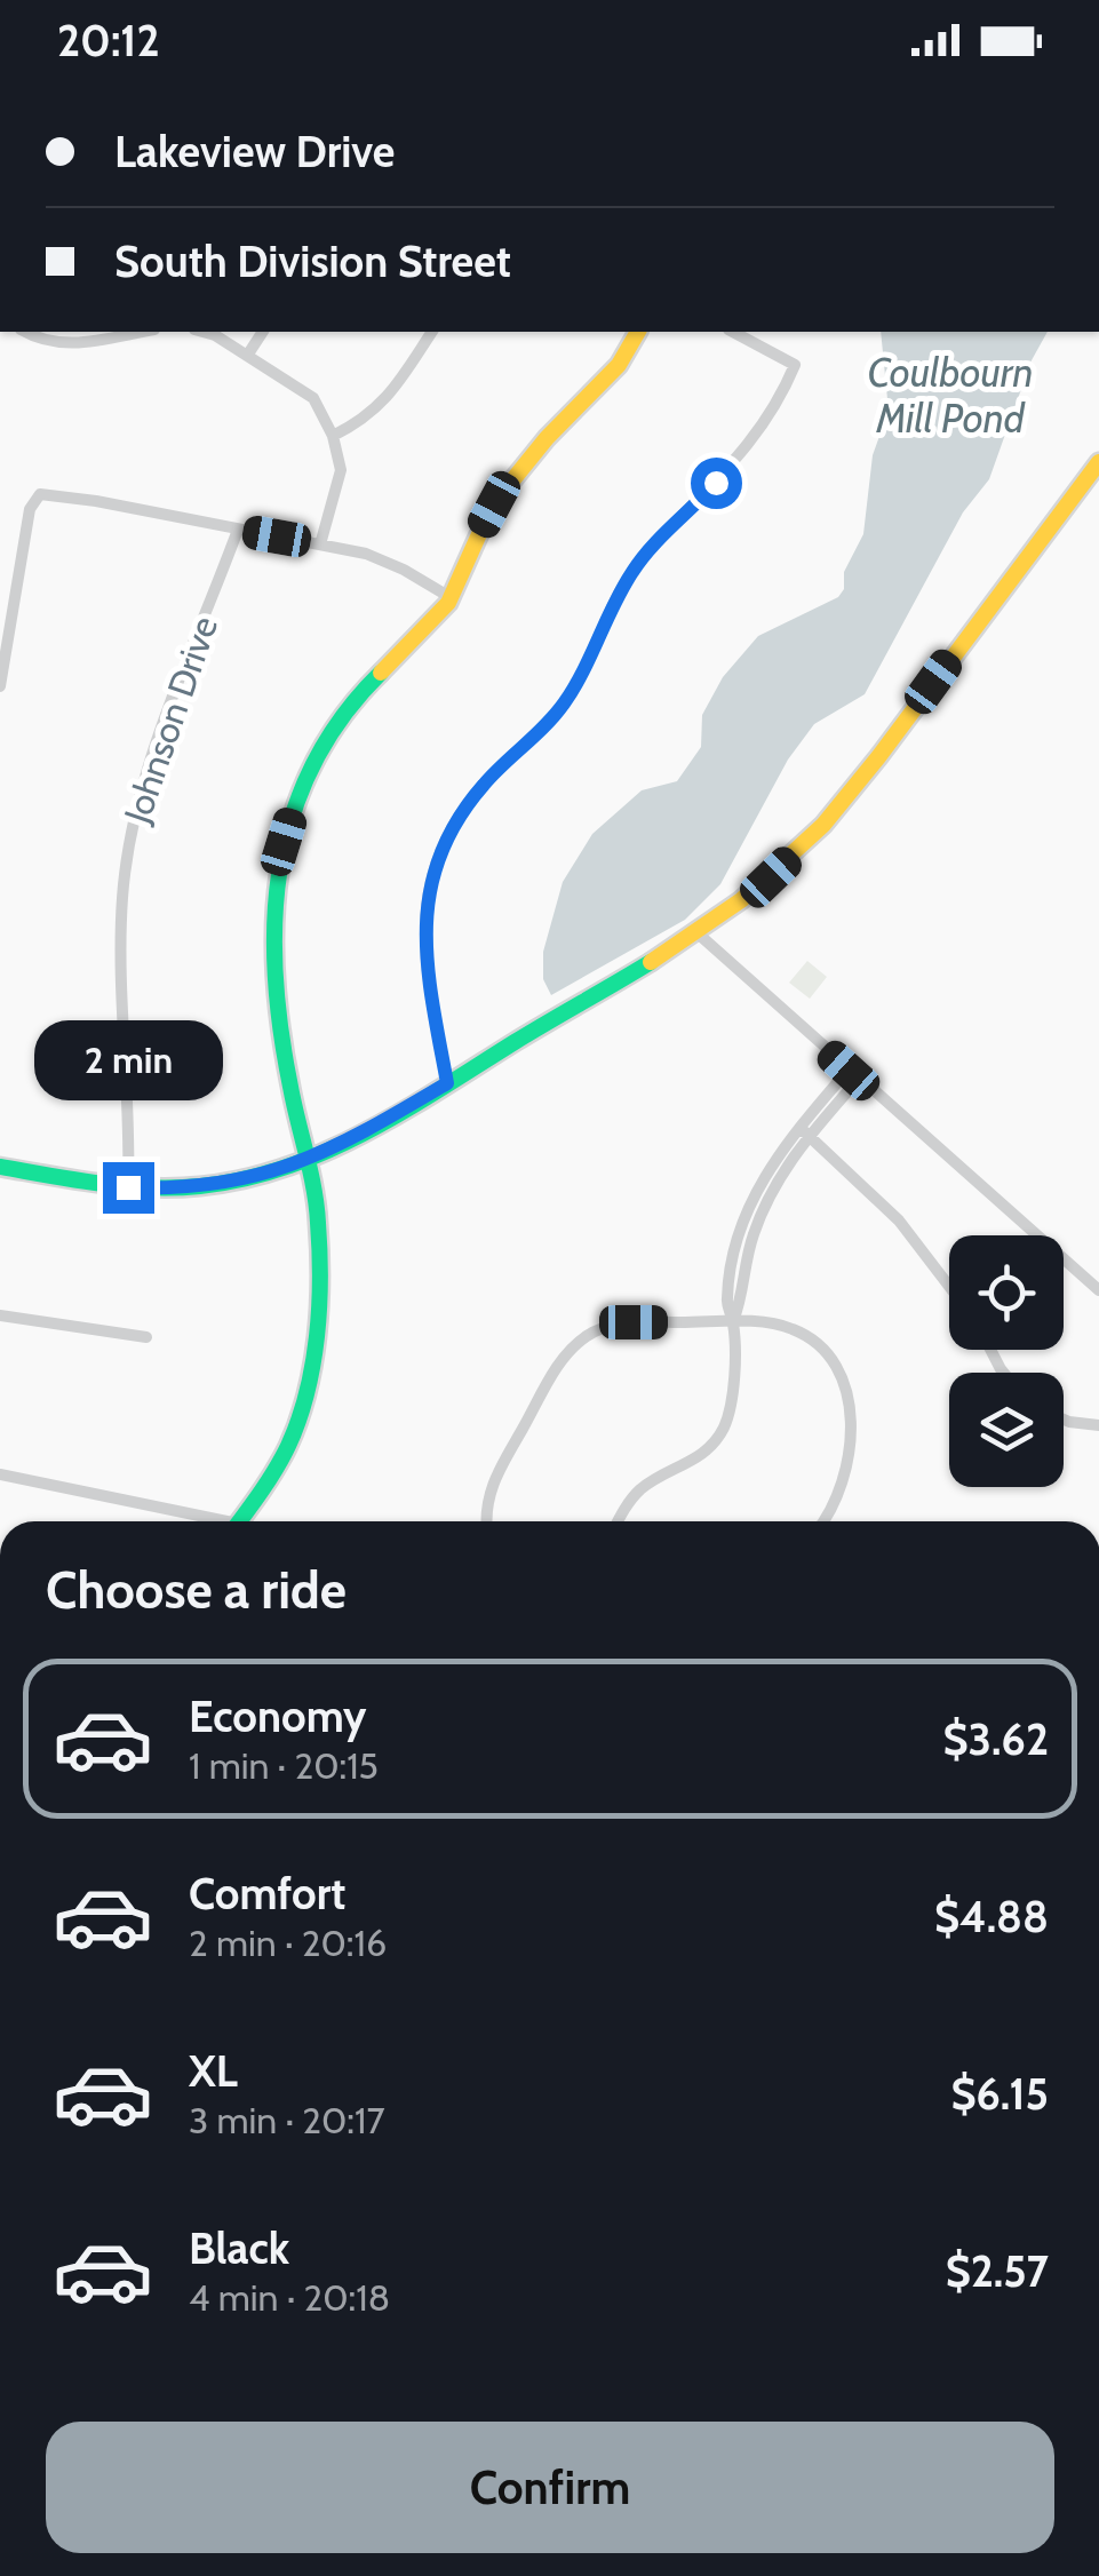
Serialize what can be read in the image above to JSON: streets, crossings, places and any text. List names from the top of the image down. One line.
{"streets":{"street":["Johnson Drive"]},"water":["Coulbourn Mill Pond"],"page":{"status":"20:12","banner":["Lakeview Drive","South Division Street"],"bubble":"2 min","heading":"Choose a ride","list":[{"name":"Economy","note":"1 min · 20:15","value":"$3.62"},{"name":"Comfort","note":"2 min · 20:16","value":"$4.88"},{"name":"XL","note":"3 min · 20:17","value":"$6.15"},{"name":"Black","note":"4 min · 20:18","value":"$2.57"}],"buttons":"Confirm"}}
